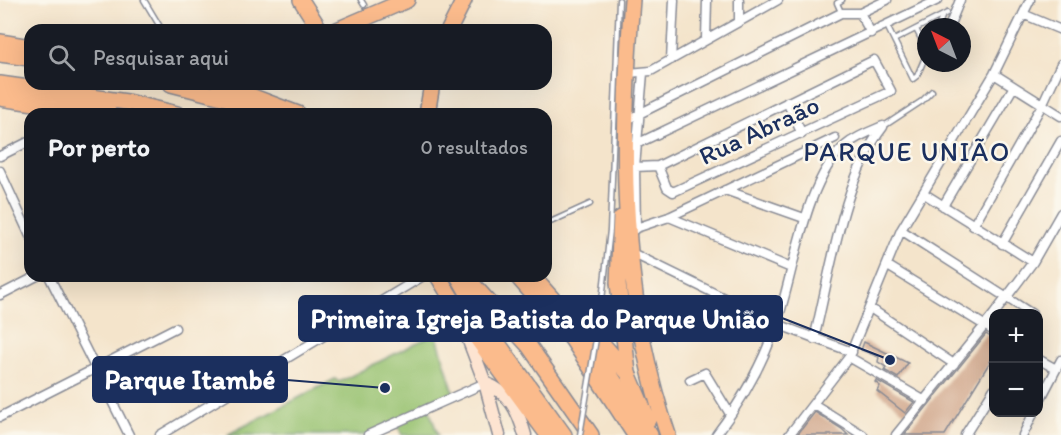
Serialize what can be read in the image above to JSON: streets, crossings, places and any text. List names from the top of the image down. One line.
{"streets":{"street":["Rua Abraão"]},"districts":["PARQUE UNIÃO"],"places":["Primeira Igreja Batista do Parque União","Parque Itambé"],"north":"top left","page":{"search":"Pesquisar aqui","heading":["Por perto","0 resultados"],"map_buttons":["+","−"]}}
